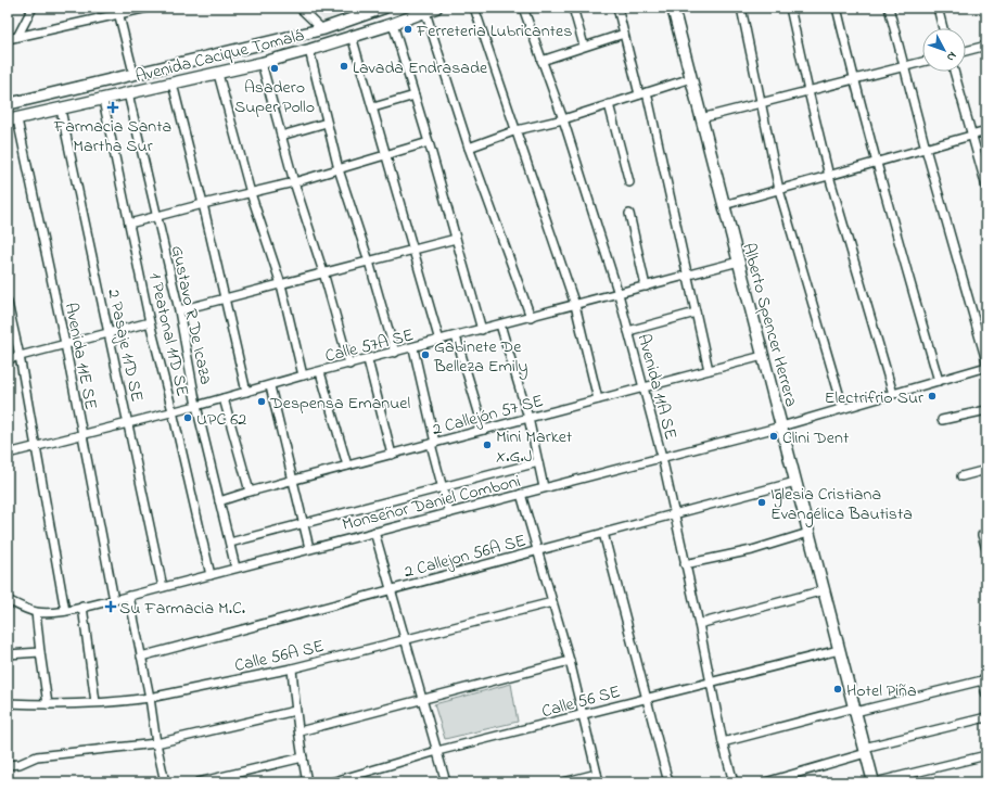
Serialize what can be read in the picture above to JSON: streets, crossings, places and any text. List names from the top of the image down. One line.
{"streets":{"main road":["Avenida Cacique Tomalá","Alberto Spencer Herrera"],"street":["Gustavo R De Icaza","1 Peatonal 11D SE","Calle 57A SE","2 Pasaje 11D SE","Avenida 11E SE","Avenida 11A SE","2 Callejón 57 SE","Monseñor Daniel Comboni","2 Callejon 56A SE","Calle 56A SE","Calle 56 SE"]},"crossings":[["Avenida Cacique Tomalá","Gustavo R De Icaza"],["Avenida Cacique Tomalá","1 Peatonal 11D SE"],["Avenida Cacique Tomalá","2 Pasaje 11D SE"],["Avenida Cacique Tomalá","Avenida 11E SE"],["Gustavo R De Icaza","Calle 57A SE"],["Gustavo R De Icaza","2 Callejón 57 SE"],["Gustavo R De Icaza","Monseñor Daniel Comboni"],["Alberto Spencer Herrera","Calle 57A SE"],["Alberto Spencer Herrera","2 Callejón 57 SE"],["Alberto Spencer Herrera","Monseñor Daniel Comboni"],["Alberto Spencer Herrera","2 Callejon 56A SE"],["Alberto Spencer Herrera","Calle 56 SE"],["1 Peatonal 11D SE","Calle 57A SE"],["1 Peatonal 11D SE","Monseñor Daniel Comboni"],["Calle 57A SE","2 Pasaje 11D SE"],["Calle 57A SE","Avenida 11E SE"],["Calle 57A SE","Avenida 11A SE"],["2 Pasaje 11D SE","Monseñor Daniel Comboni"],["Avenida 11E SE","Monseñor Daniel Comboni"],["Avenida 11A SE","2 Callejón 57 SE"],["Avenida 11A SE","Monseñor Daniel Comboni"],["Avenida 11A SE","2 Callejon 56A SE"],["Avenida 11A SE","Calle 56 SE"]],"places":{"other":["Ferreteria Lubricantes","Lavada Endrasade","Asadero Super Pollo","Gabinete De Belleza Emily","Electrifrio Sur","Despensa Emanuel","UPC 62","Clini Dent","Mini Market X.G.J","Iglesia Cristiana Evangélica Bautista","Hotel Piña"],"health":["Farmacia Santa Martha Sur","Su Farmacia M.C."]},"north":"bottom right"}
